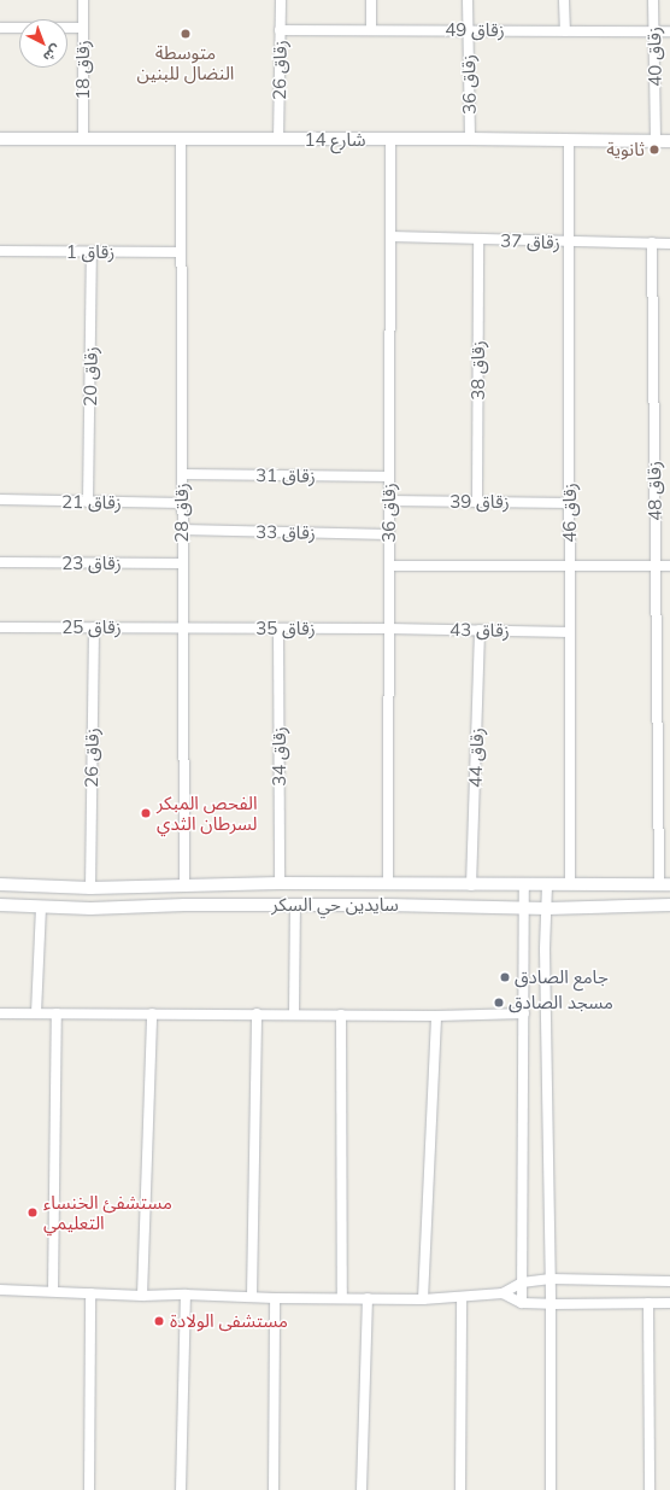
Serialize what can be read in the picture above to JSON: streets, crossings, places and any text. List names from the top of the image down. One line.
{"streets":{"street":["زقاق 49","زقاق 40","زقاق 18","زقاق 26","زقاق 36","شارع 14","زقاق 37","زقاق 1","زقاق 38","زقاق 20","زقاق 31","زقاق 48","زقاق 21","زقاق 39","زقاق 28","زقاق 46","زقاق 33","زقاق 23","زقاق 25","زقاق 35","زقاق 43","زقاق 34","زقاق 44","سايدين حي السكر"]},"crossings":[["زقاق 49","زقاق 40"],["زقاق 49","زقاق 26"],["زقاق 49","زقاق 36"],["زقاق 40","شارع 14"],["زقاق 18","شارع 14"],["زقاق 26","شارع 14"],["زقاق 26","زقاق 25"],["زقاق 26","سايدين حي السكر"],["زقاق 36","شارع 14"],["زقاق 36","زقاق 37"],["زقاق 36","زقاق 31"],["زقاق 36","زقاق 39"],["زقاق 36","زقاق 33"],["زقاق 36","زقاق 35"],["زقاق 36","زقاق 43"],["زقاق 36","سايدين حي السكر"],["شارع 14","زقاق 28"],["شارع 14","زقاق 46"],["زقاق 37","زقاق 38"],["زقاق 37","زقاق 48"],["زقاق 37","زقاق 46"],["زقاق 1","زقاق 20"],["زقاق 1","زقاق 28"],["زقاق 38","زقاق 39"],["زقاق 20","زقاق 21"],["زقاق 31","زقاق 28"],["زقاق 48","سايدين حي السكر"],["زقاق 21","زقاق 28"],["زقاق 39","زقاق 46"],["زقاق 28","زقاق 33"],["زقاق 28","زقاق 23"],["زقاق 28","زقاق 25"],["زقاق 28","زقاق 35"],["زقاق 28","سايدين حي السكر"],["زقاق 46","زقاق 43"],["زقاق 46","سايدين حي السكر"],["زقاق 25","زقاق 35"],["زقاق 35","زقاق 43"],["زقاق 35","زقاق 34"],["زقاق 43","زقاق 44"],["زقاق 34","سايدين حي السكر"],["زقاق 44","سايدين حي السكر"]],"places":["متوسطة النضال للبنين","ثانوية","الفحص المبكر لسرطان الثدي","جامع الصادق","مسجد الصادق","مستشفئ الخنساء التعليمي","مستشفى الولادة"],"north":"bottom right"}
